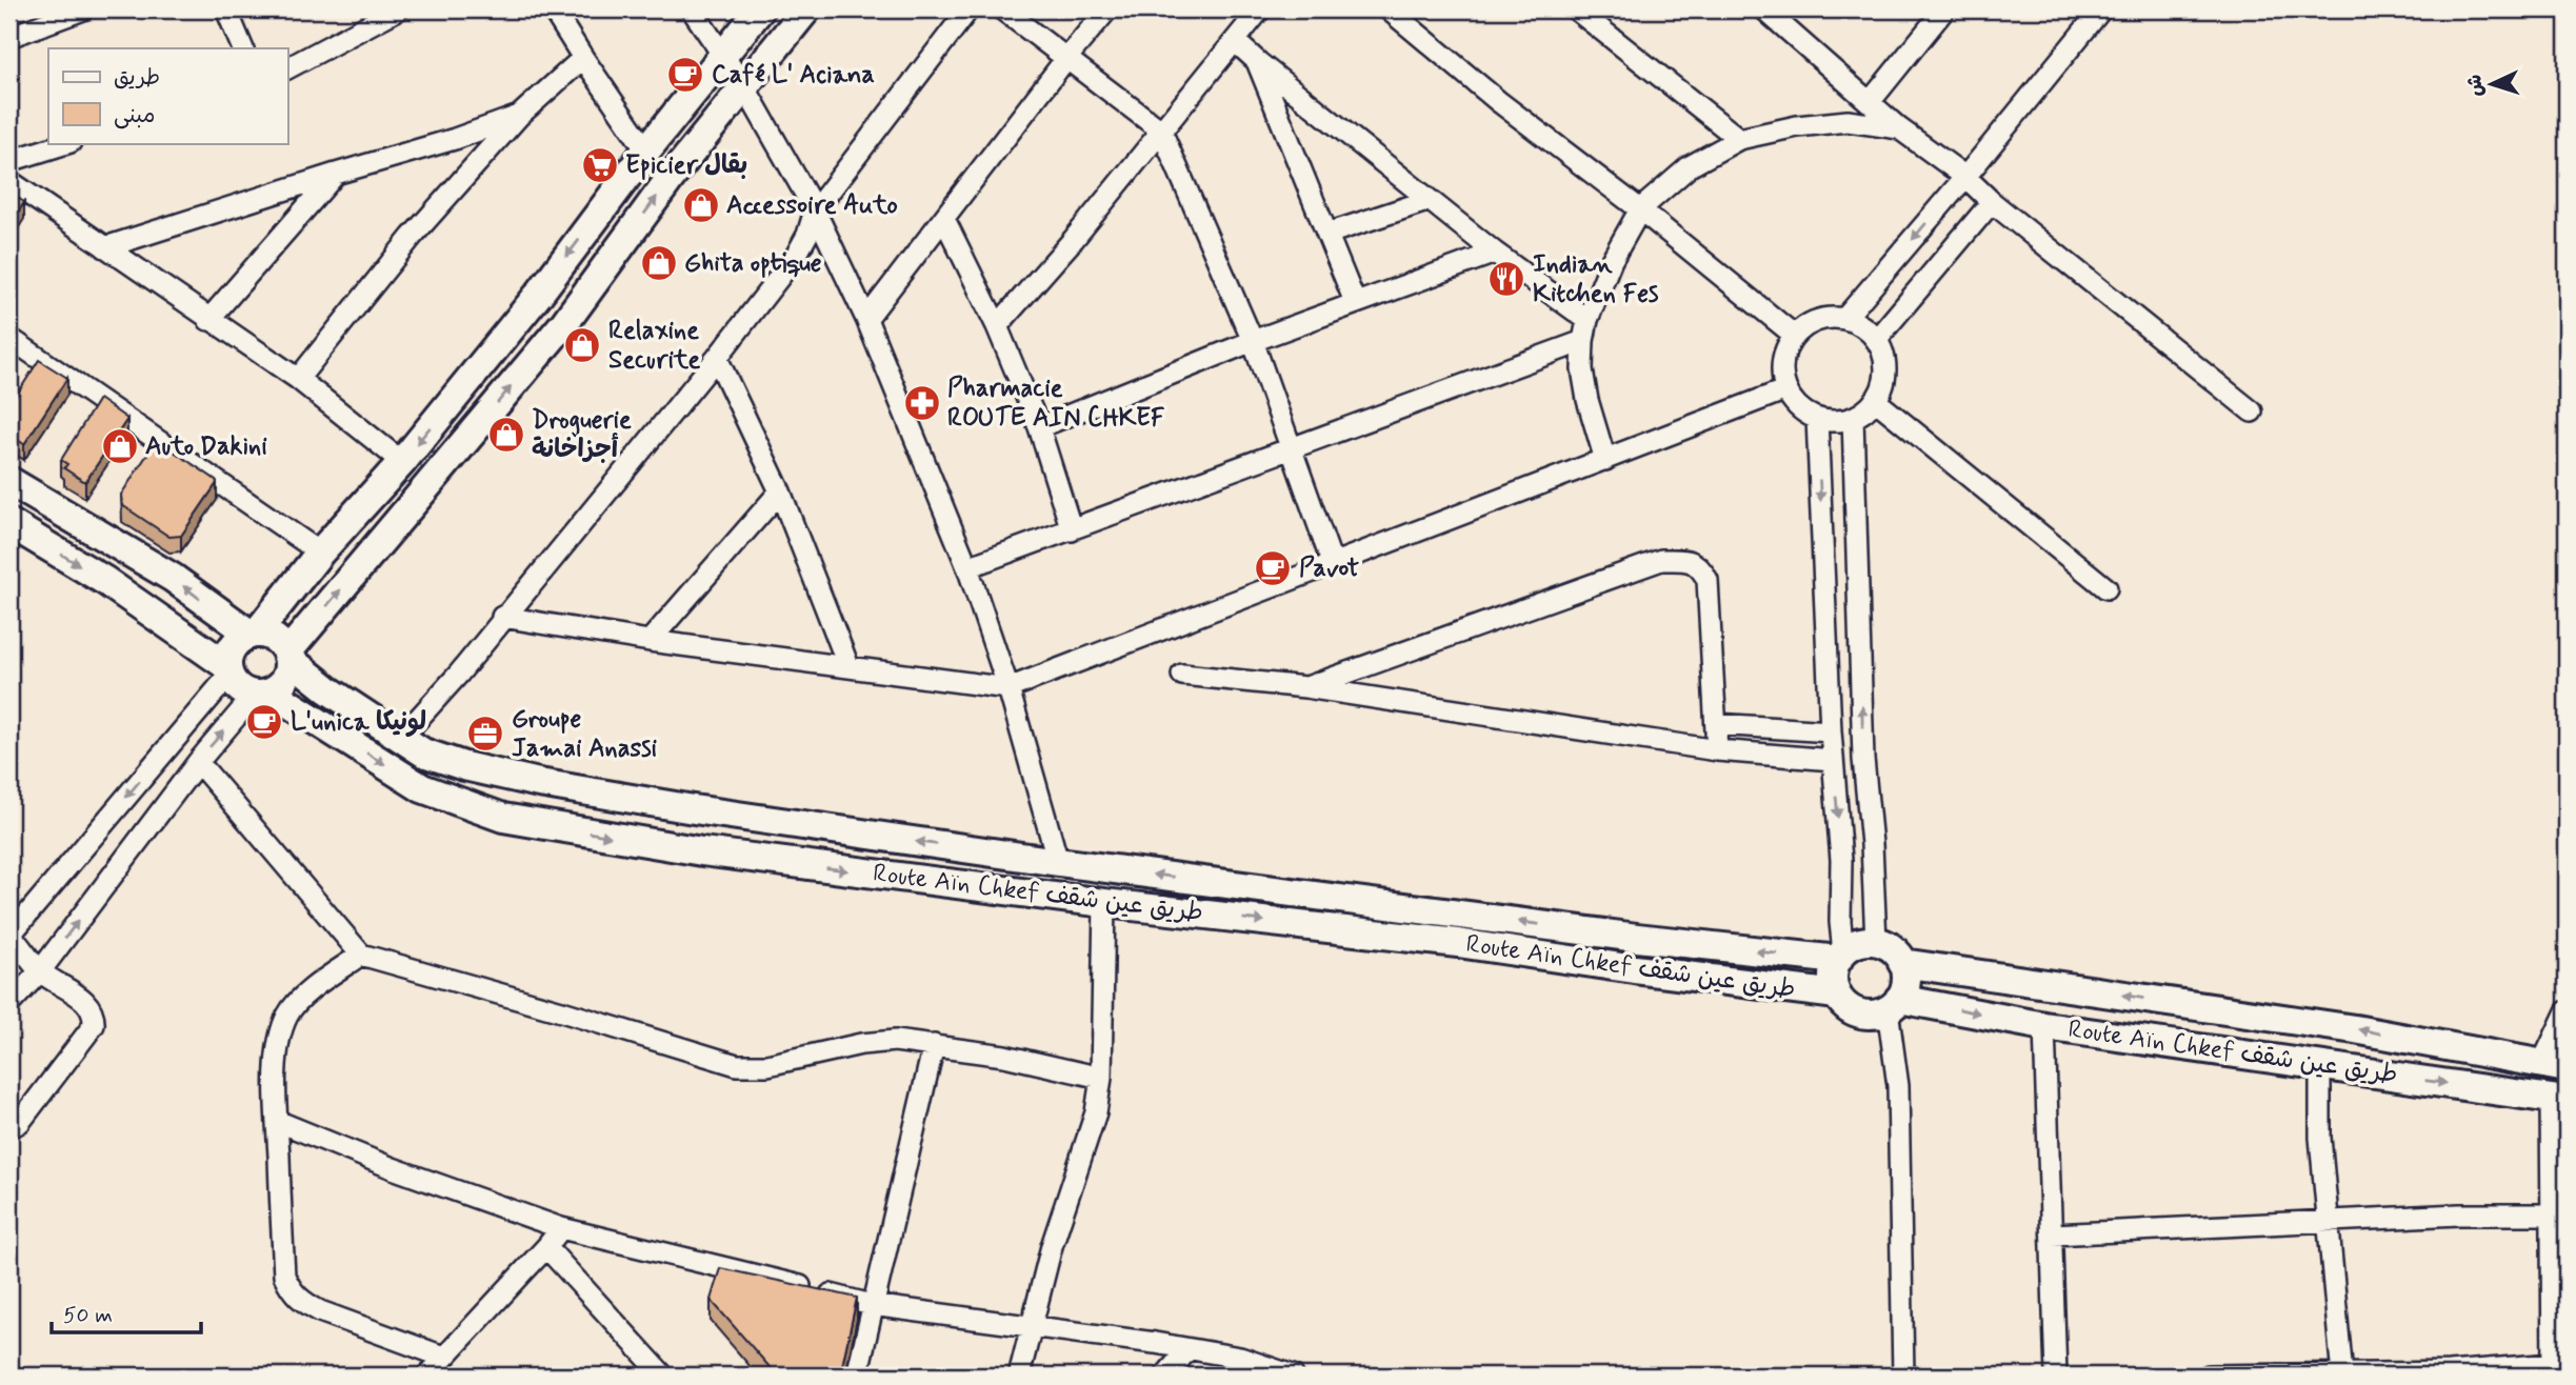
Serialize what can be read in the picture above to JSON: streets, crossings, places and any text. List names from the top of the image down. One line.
{"streets":{"main road":["Route Aïn Chkef طريق عين شقف"]},"places":{"cafe":["Café L' Aciana","Pavot","L'unica لونيكا"],"supermarket":["Epicier بقال"],"shop":["Accessoire Auto","Ghita optique","Relaxine Securite","Droguerie أجزاخانة","Auto Dakini"],"restaurant":["Indian Kitchen Fes"],"pharmacy":["Pharmacie ROUTE AIN CHKEF"],"office":["Groupe Jamai Anassi"]},"legend":["طريق","مبنى"],"scale_bar":"50 m","north":"left"}
